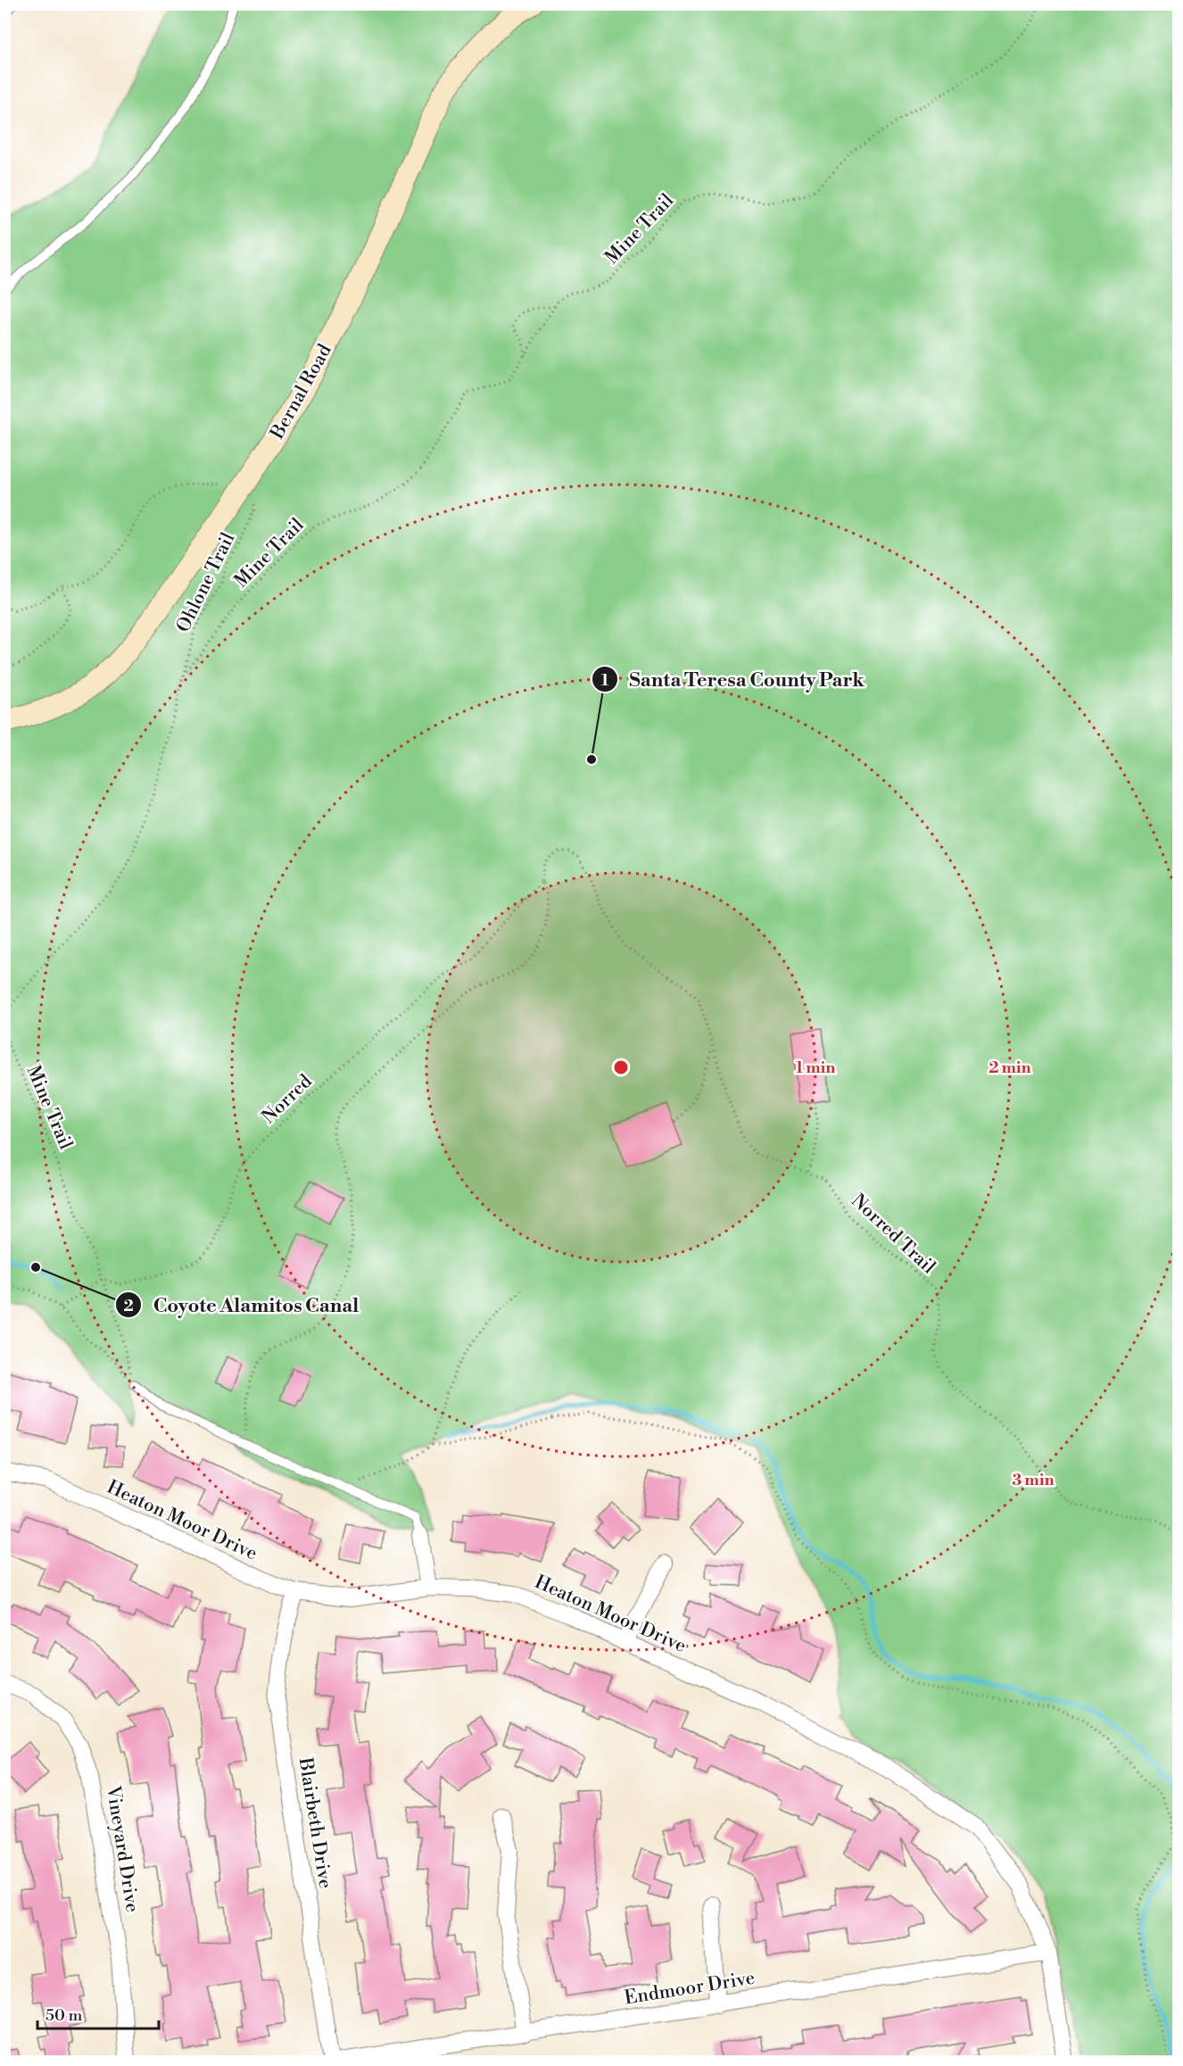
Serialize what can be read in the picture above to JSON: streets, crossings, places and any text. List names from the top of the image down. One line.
{"streets":{"street":["Bernal Road","Heaton Moor Drive","Blairbeth Drive","Vineyard Drive","Endmoor Drive"],"path":["Mine Trail","Ohlone Trail","Norred","Norred Trail"]},"crossings":[["Mine Trail","Ohlone Trail"],["Mine Trail","Norred"],["Norred","Norred Trail"],["Heaton Moor Drive","Blairbeth Drive"],["Heaton Moor Drive","Endmoor Drive"]],"places":["Santa Teresa County Park","Coyote Alamitos Canal"],"scale_bar":"50 m","rings":["1 min","2 min","3 min"]}
